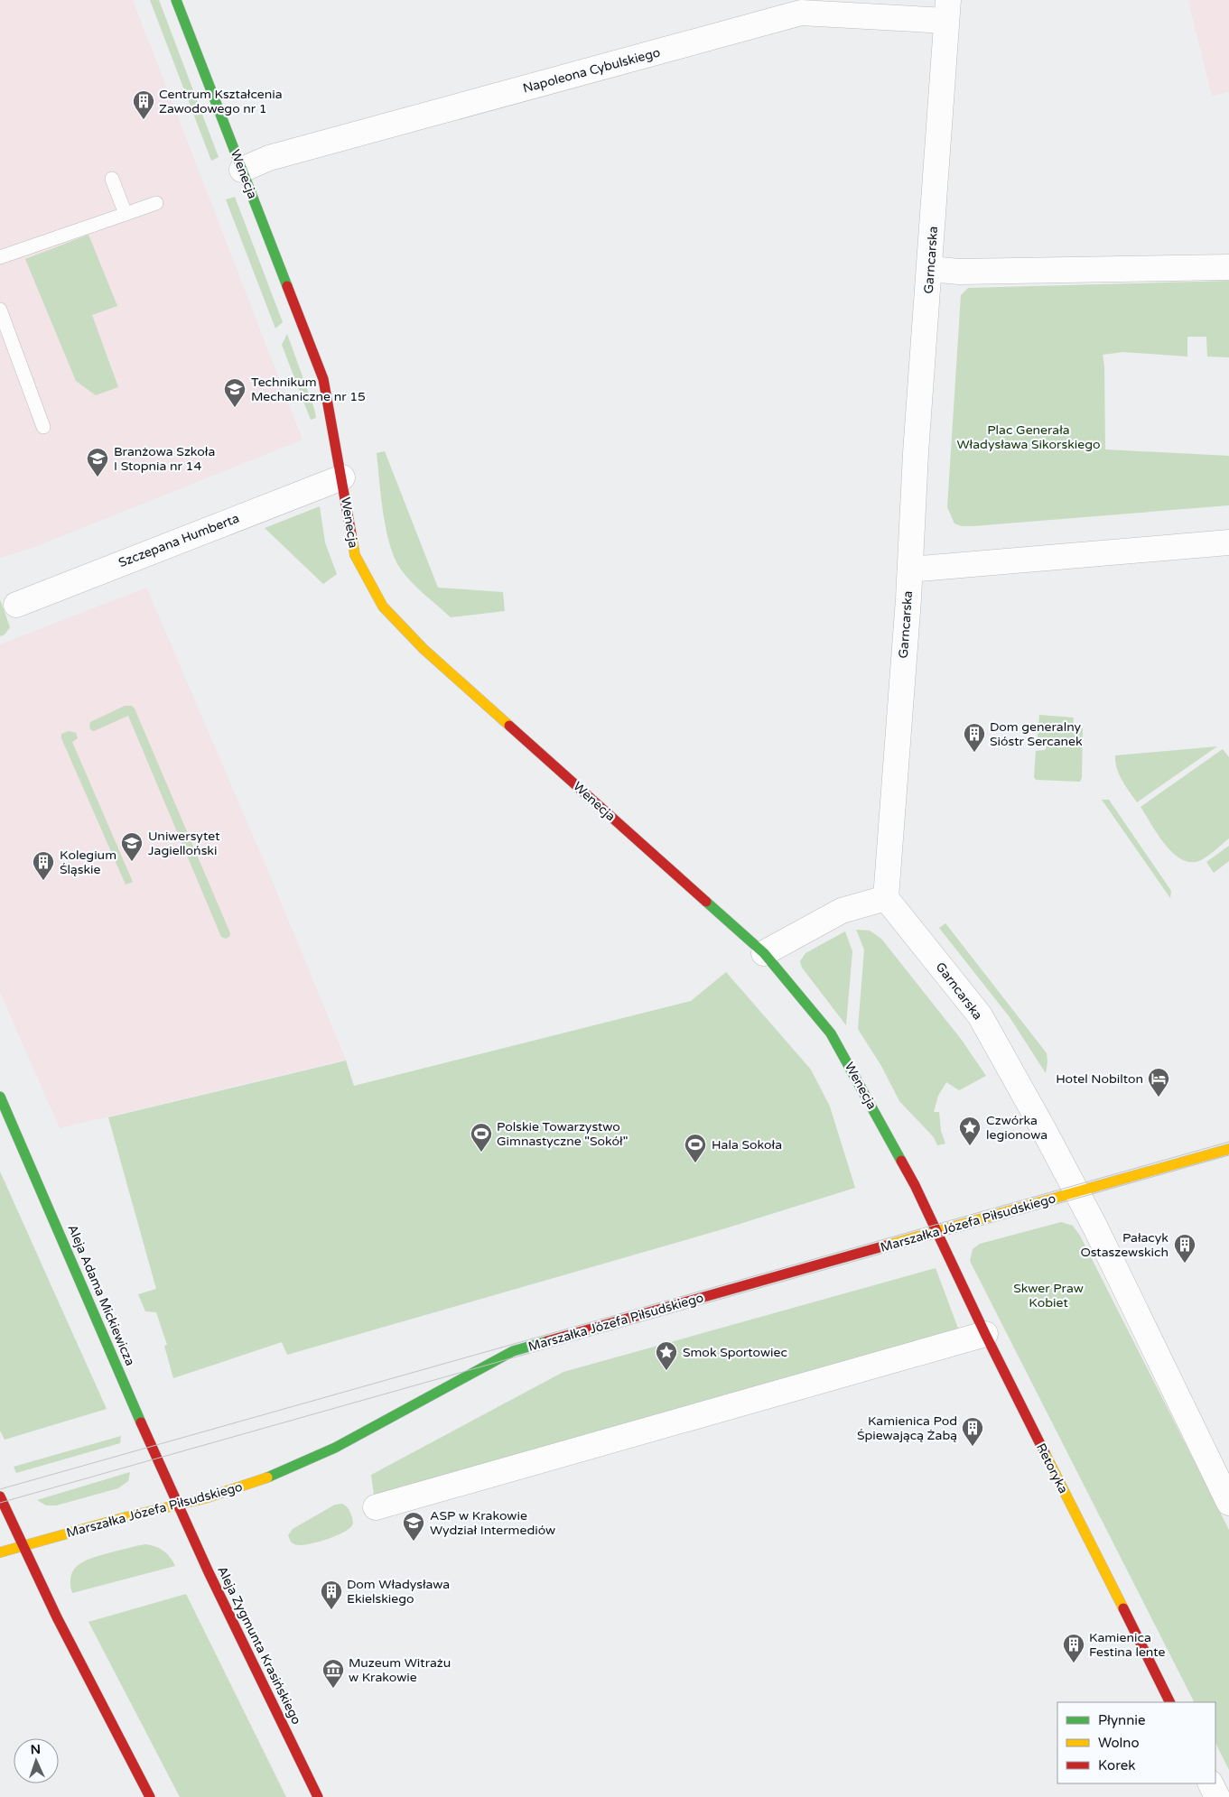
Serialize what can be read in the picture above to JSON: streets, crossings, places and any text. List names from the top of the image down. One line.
{"streets":{"street":["Napoleona Cybulskiego","Wenecja","Garncarska","Szczepana Humberta","Marszałka Józefa Piłsudskiego","Aleja Adama Mickiewicza","Retoryka","Aleja Zygmunta Krasińskiego"]},"crossings":[["Napoleona Cybulskiego","Wenecja"],["Napoleona Cybulskiego","Garncarska"],["Wenecja","Szczepana Humberta"],["Wenecja","Marszałka Józefa Piłsudskiego"],["Wenecja","Retoryka"],["Garncarska","Marszałka Józefa Piłsudskiego"],["Marszałka Józefa Piłsudskiego","Aleja Adama Mickiewicza"],["Marszałka Józefa Piłsudskiego","Retoryka"],["Marszałka Józefa Piłsudskiego","Aleja Zygmunta Krasińskiego"],["Aleja Adama Mickiewicza","Aleja Zygmunta Krasińskiego"]],"parks":["Plac Generała Władysława Sikorskiego","Skwer Praw Kobiet"],"places":{"building":["Centrum Kształcenia Zawodowego nr 1","Dom generalny Sióstr Sercanek","Kolegium Śląskie","Pałacyk Ostaszewskich","Kamienica Pod Śpiewającą Żabą","Dom Władysława Ekielskiego","Kamienica Festina lente"],"school or university":["Technikum Mechaniczne nr 15","Branżowa Szkoła I Stopnia nr 14","Uniwersytet Jagielloński","ASP w Krakowie Wydział Intermediów"],"hotel":["Hotel Nobilton"],"place":["Czwórka legionowa","Smok Sportowiec"],"sports":["Polskie Towarzystwo Gimnastyczne \"Sokół\"","Hala Sokoła"],"museum":["Muzeum Witrażu w Krakowie"]},"legend":["Płynnie","Wolno","Korek"],"north":"top"}
